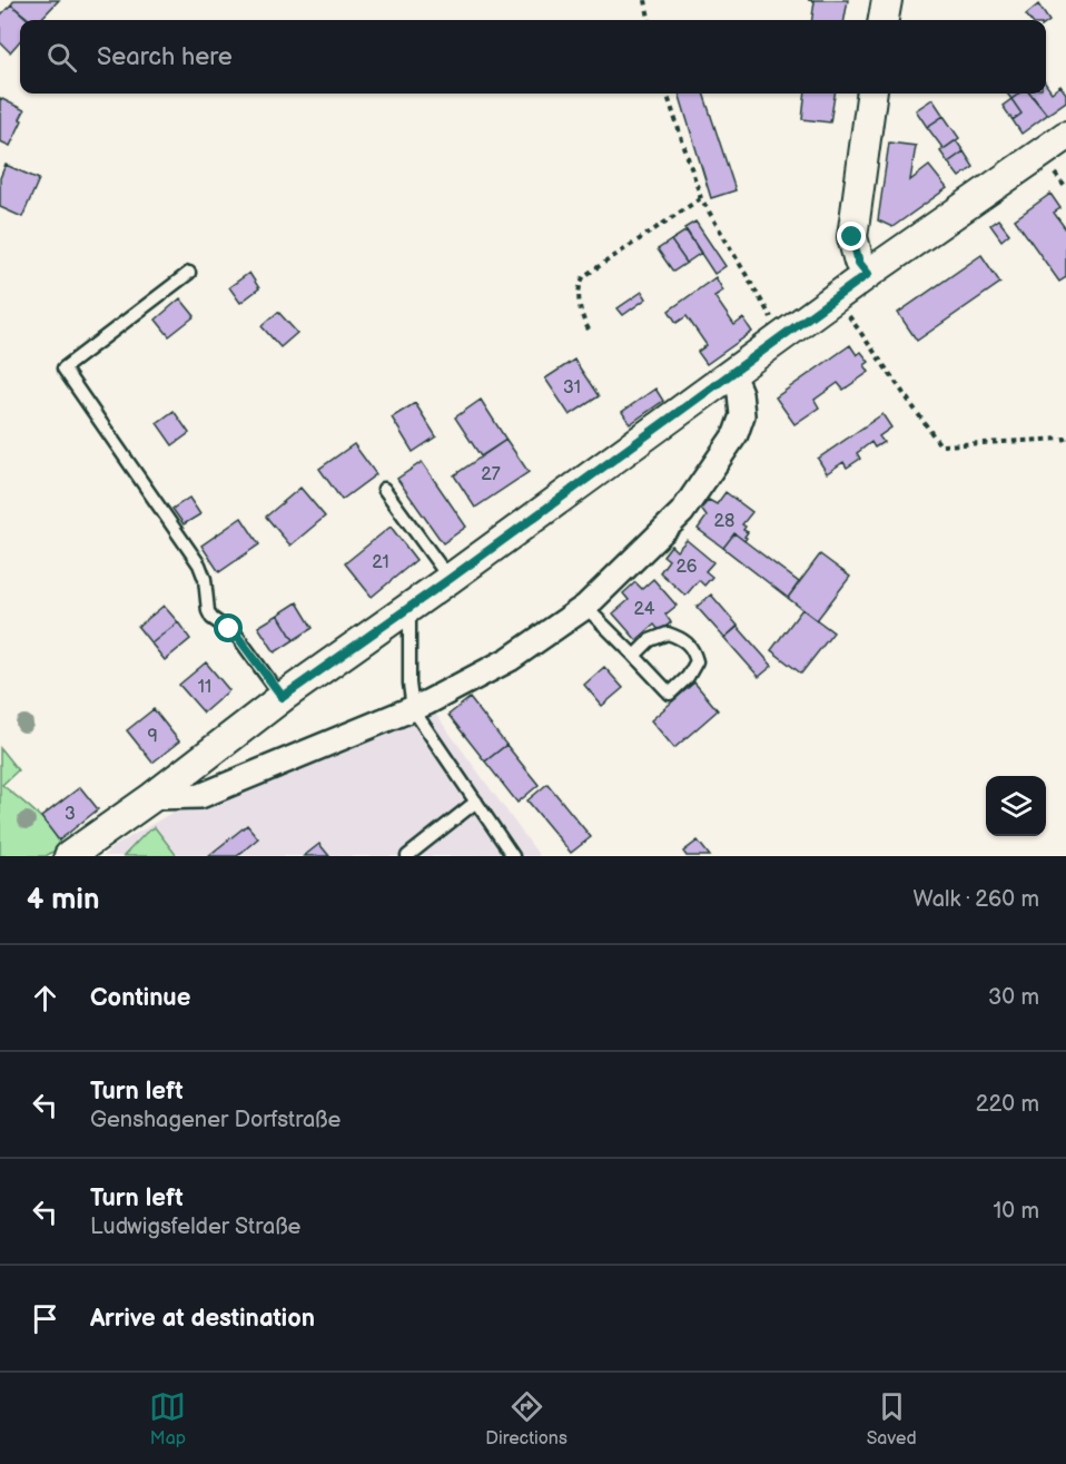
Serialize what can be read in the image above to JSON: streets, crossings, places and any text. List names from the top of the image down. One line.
{"house_numbers":["31","27","28","21","26","24","11","9","3"],"page":{"search":"Search here","heading":["4 min","Walk · 260 m"],"list":[["Continue","30 m"],["Turn left","Genshagener Dorfstraße","220 m"],["Turn left","Ludwigsfelder Straße","10 m"],"Arrive at destination"],"nav":["Map","Directions","Saved"]}}
